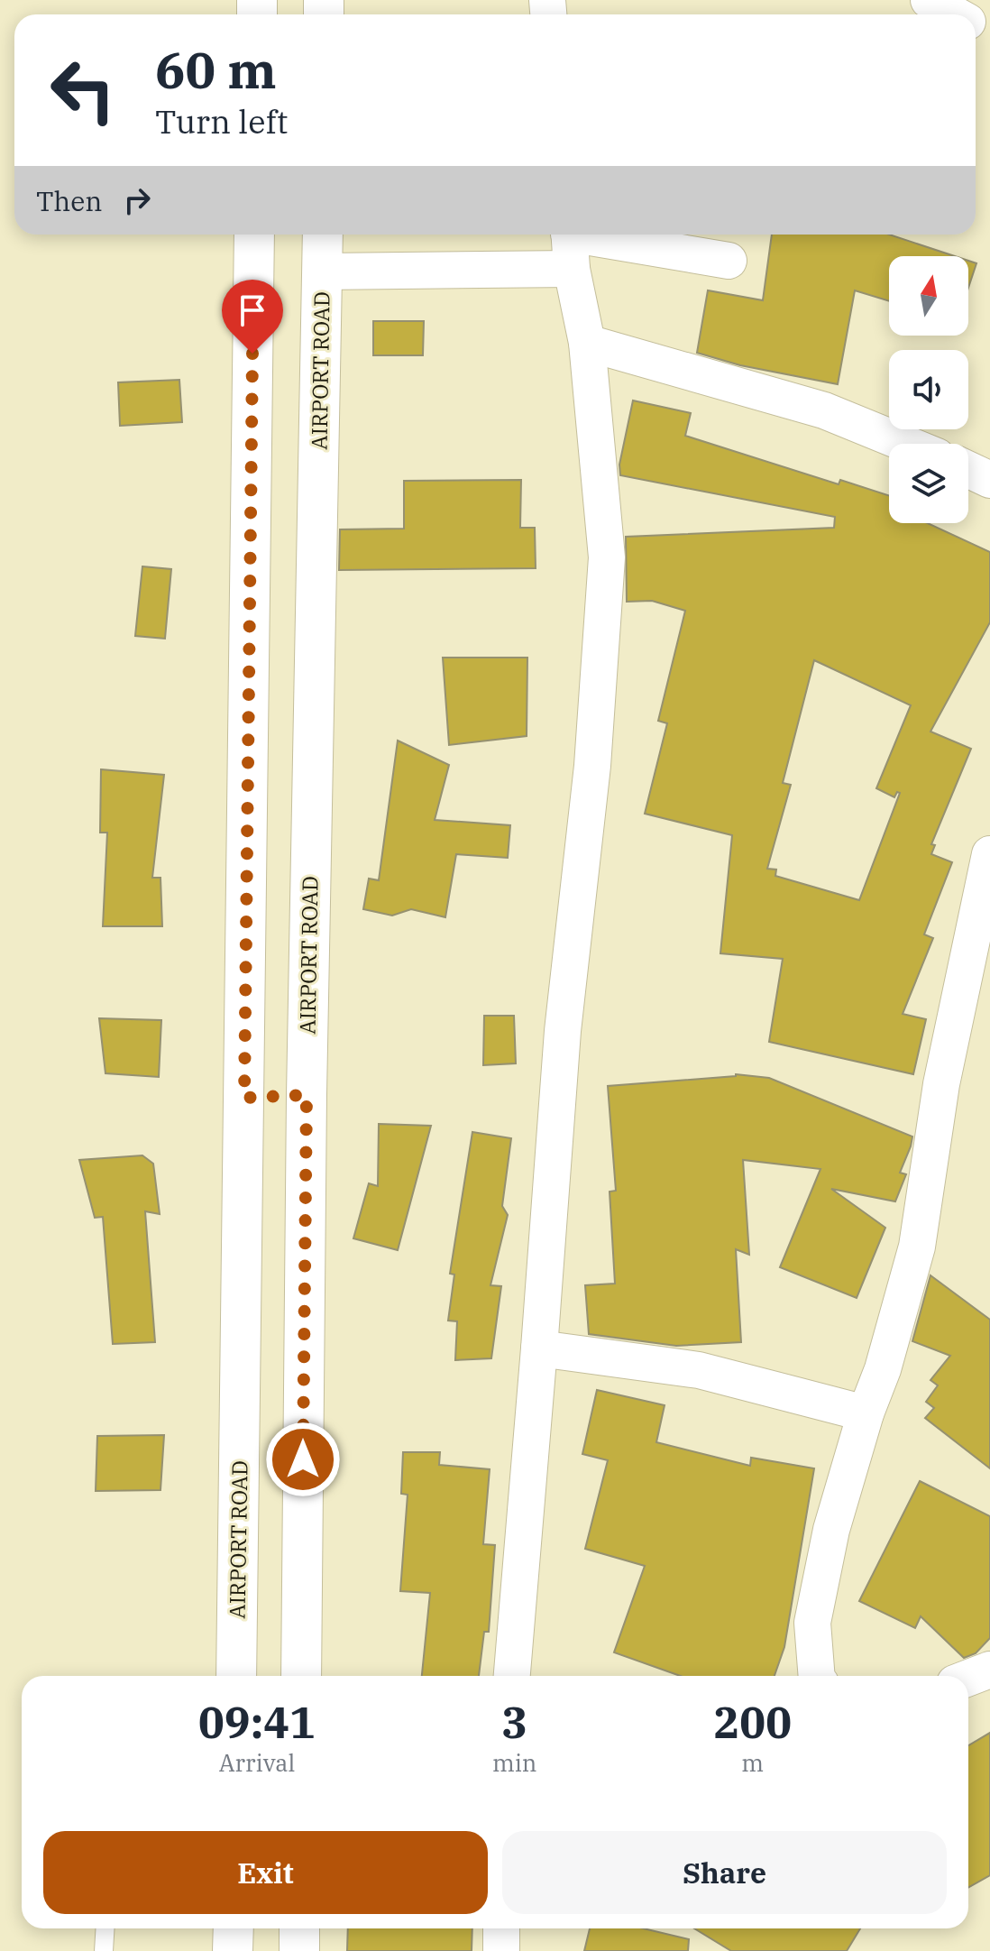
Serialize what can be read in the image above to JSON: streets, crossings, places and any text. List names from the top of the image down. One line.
{"streets":{"main road":["AIRPORT ROAD"]},"north":"top","page":{"turn":["60 m","Turn left"],"then":"Then","eta":["09:41","Arrival","3","min","200","m"],"buttons":["Exit","Share"]}}
